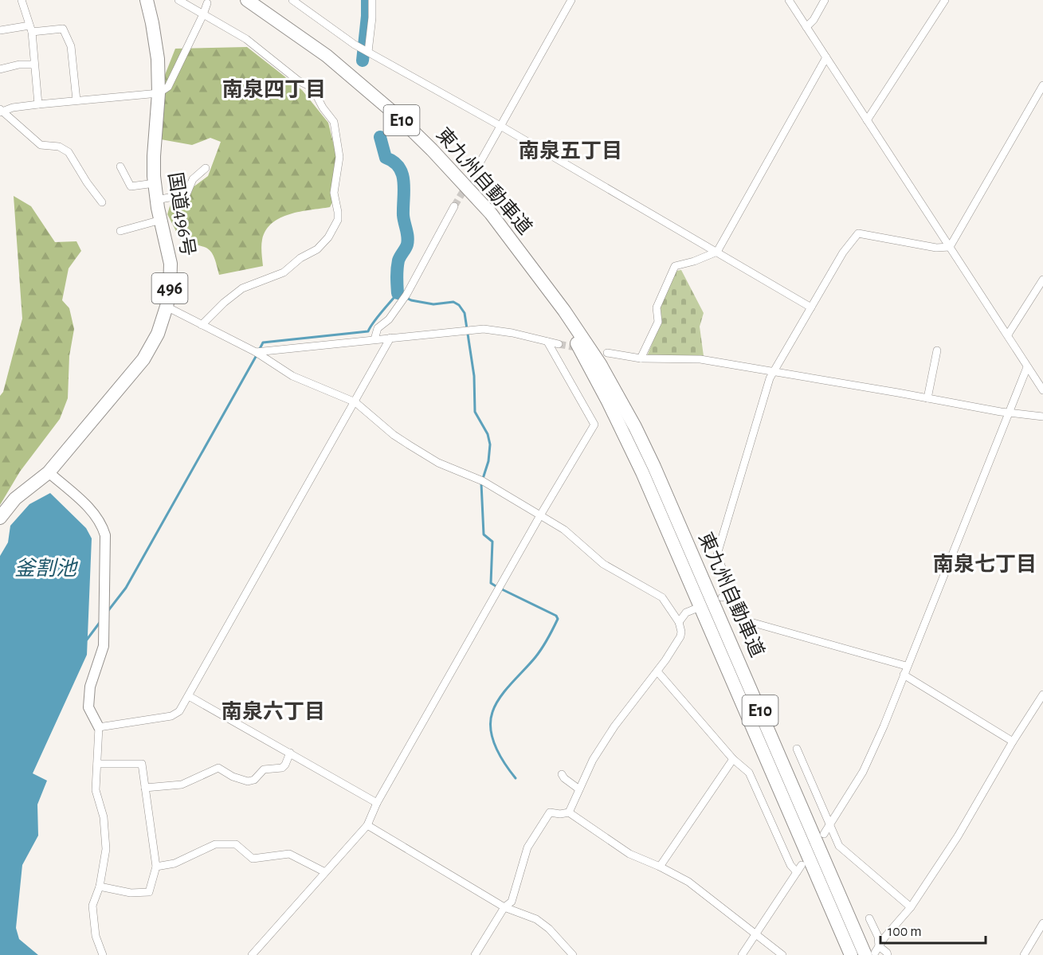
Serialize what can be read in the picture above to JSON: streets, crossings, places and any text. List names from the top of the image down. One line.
{"streets":{"highway":["E10","東九州自動車道","国道496号","496"]},"districts":["南泉四丁目","南泉五丁目","南泉七丁目","南泉六丁目"],"water":["釜割池"],"scale_bar":"100 m"}
